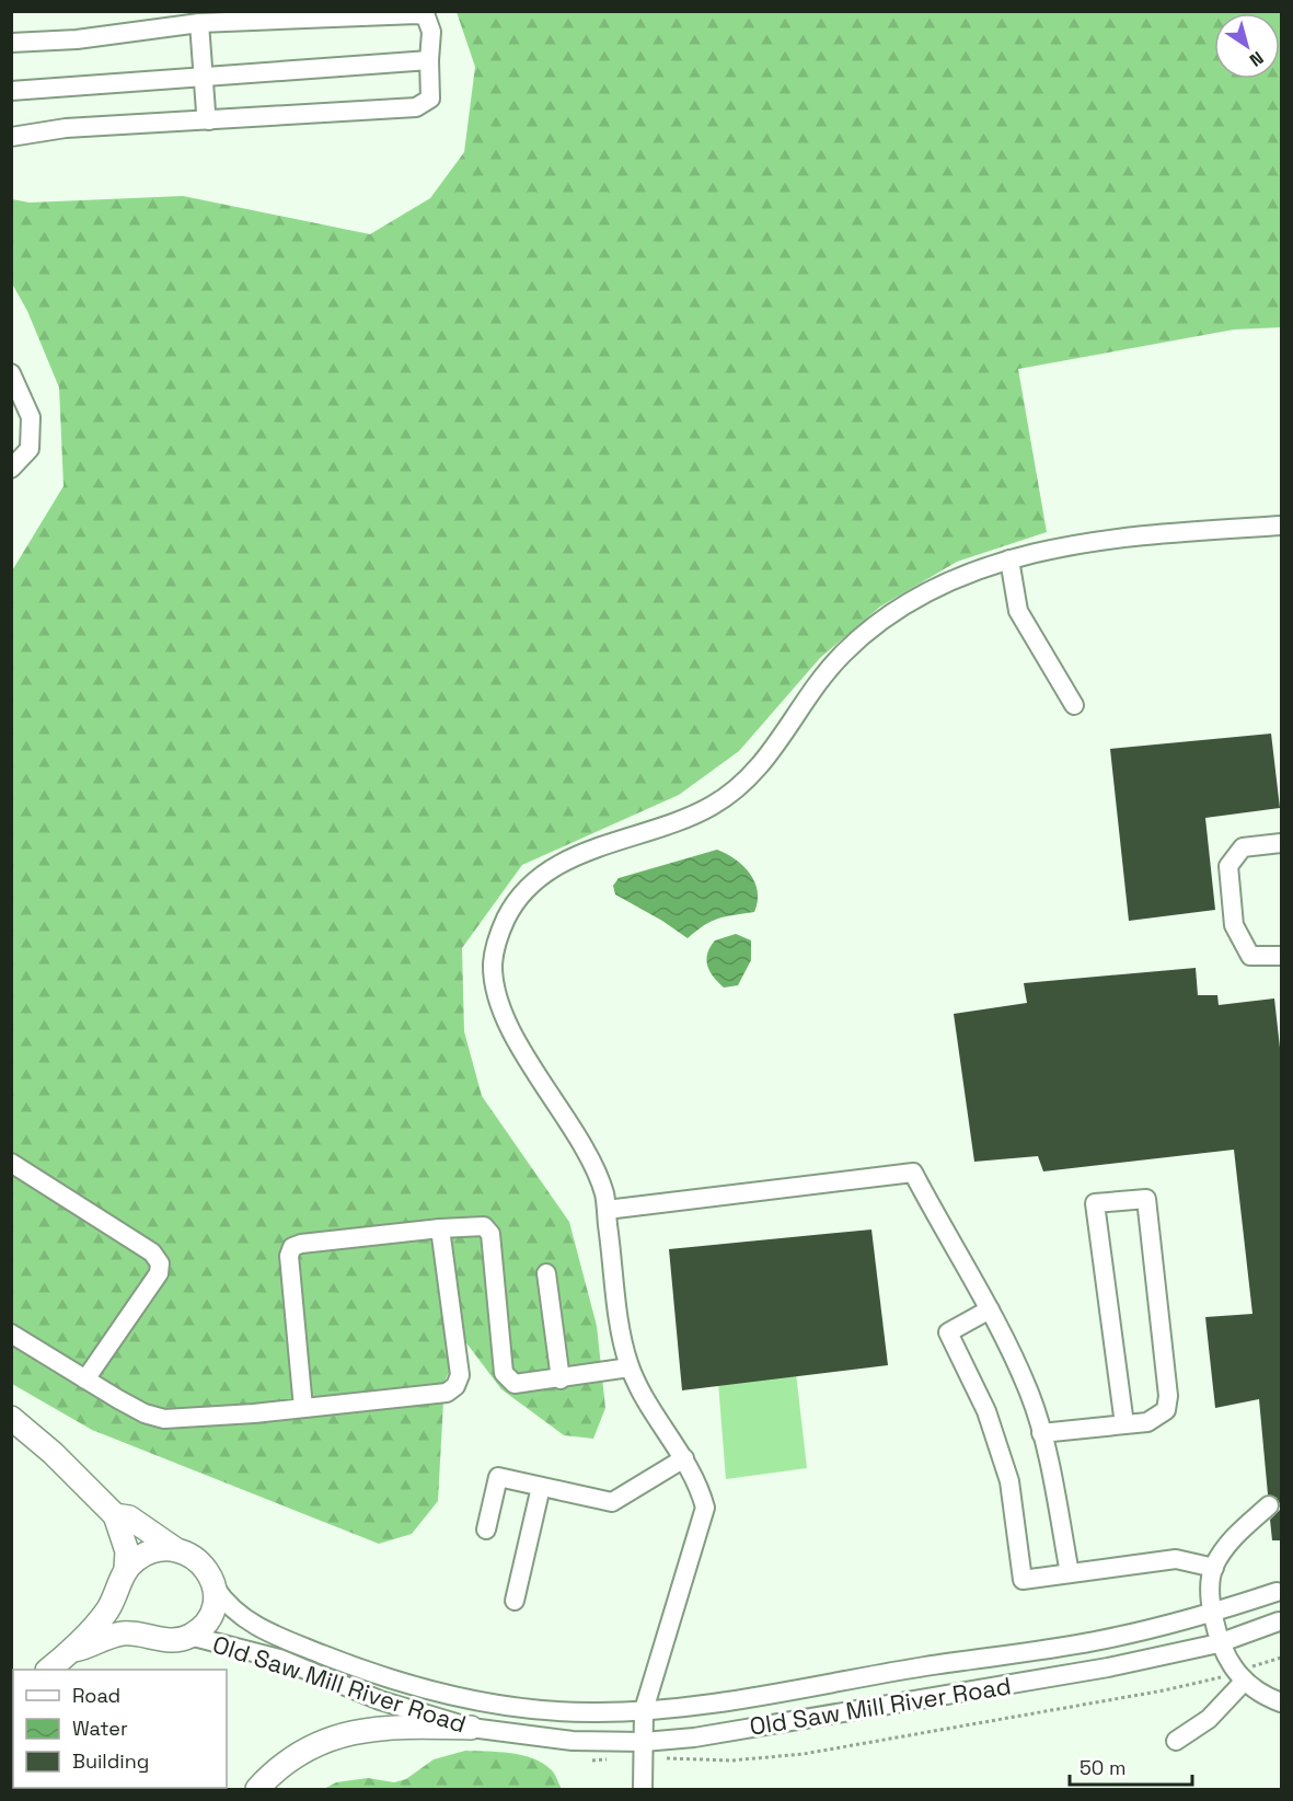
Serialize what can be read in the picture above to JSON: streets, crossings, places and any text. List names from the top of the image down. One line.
{"streets":{"main road":["Old Saw Mill River Road"]},"legend":["Road","Water","Building"],"scale_bar":"50 m","north":"bottom right"}
